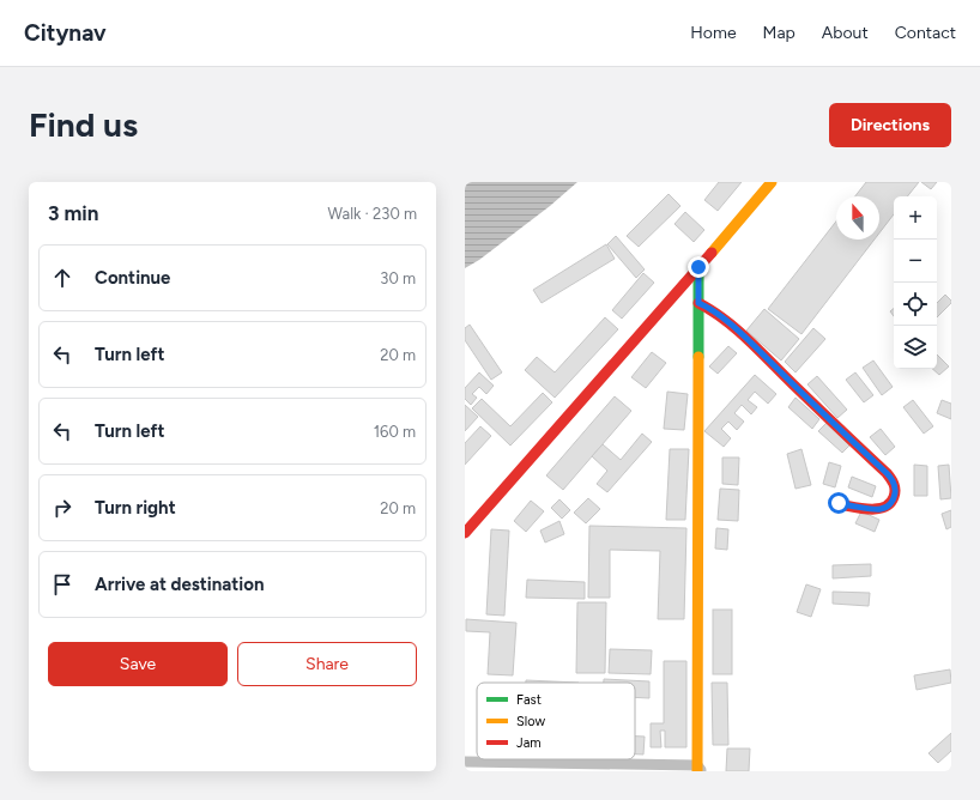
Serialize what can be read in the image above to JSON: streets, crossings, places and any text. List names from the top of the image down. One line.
{"legend":["Fast","Slow","Jam"],"north":"top","page":{"header":"Citynav","nav":["Home","Map","About","Contact"],"buttons":["Directions",["Save","Share"]],"title":"Find us","heading":["3 min","Walk · 230 m"],"map_buttons":["+","−"],"list":[["Continue","30 m"],["Turn left","20 m"],["Turn left","160 m"],["Turn right","20 m"],"Arrive at destination"]}}
